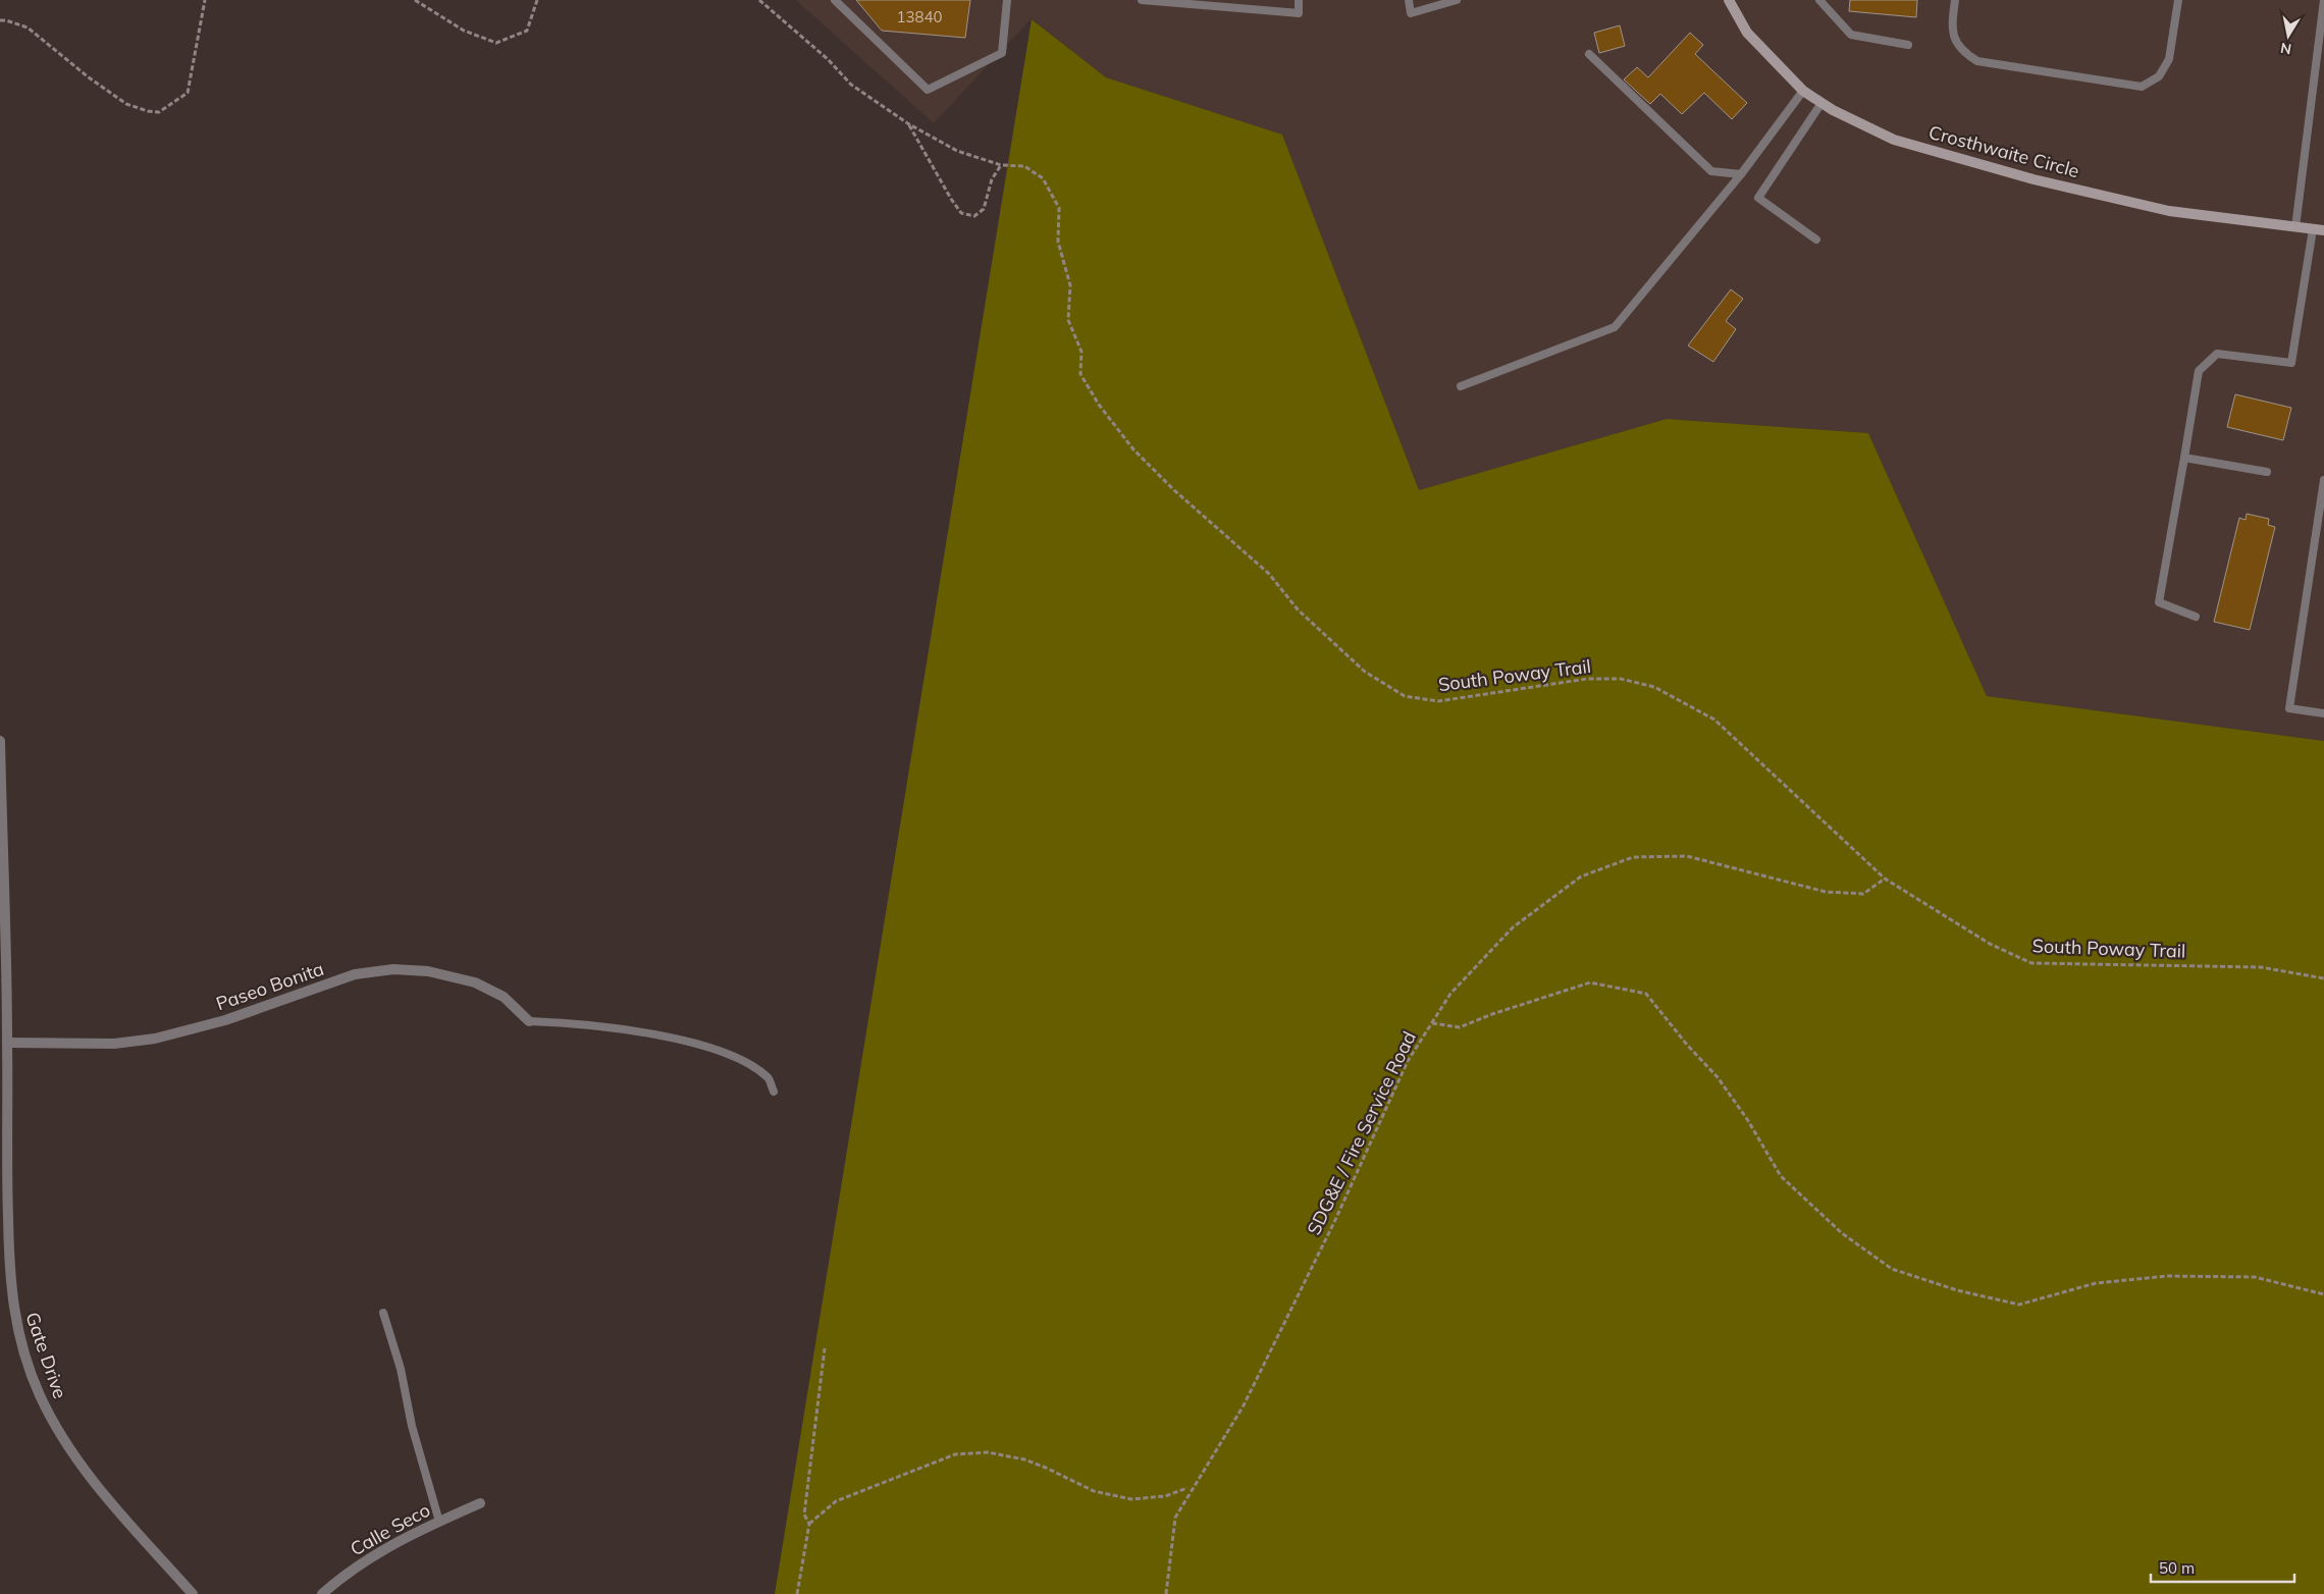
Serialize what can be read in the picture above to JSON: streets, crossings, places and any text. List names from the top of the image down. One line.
{"streets":{"street":["Crosthwaite Circle","Paseo Bonita","Gate Drive","Calle Seco"],"path":["South Poway Trail","SDG&E / Fire Service Road"]},"crossings":[["South Poway Trail","SDG&E / Fire Service Road"],["Paseo Bonita","Gate Drive"]],"house_numbers":["13840"],"scale_bar":"50 m","north":"bottom"}
